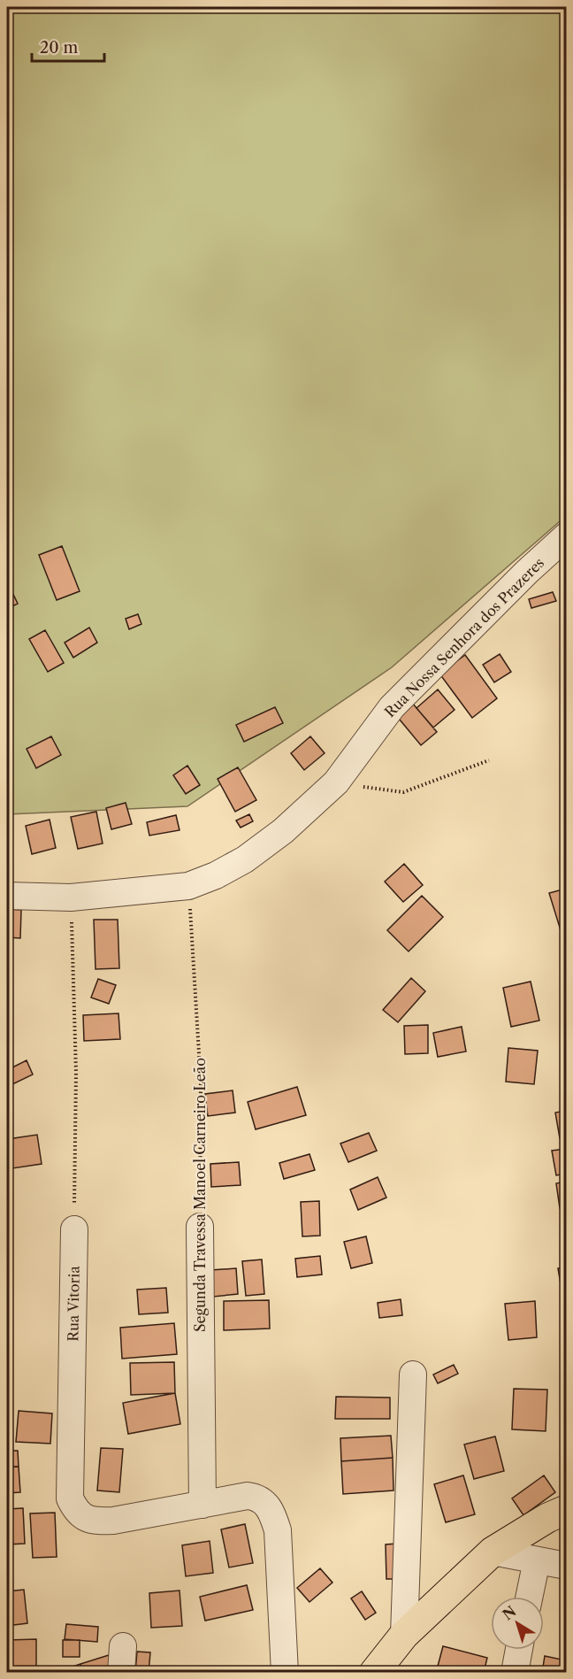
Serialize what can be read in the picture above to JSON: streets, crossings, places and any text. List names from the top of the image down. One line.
{"streets":{"street":["Rua Nossa Senhora dos Prazeres","Segunda Travessa Manoel Carneiro Leão","Rua Vitoria"]},"crossings":[["Rua Nossa Senhora dos Prazeres","Segunda Travessa Manoel Carneiro Leão"],["Segunda Travessa Manoel Carneiro Leão","Rua Vitoria"]],"scale_bar":"20 m","north":"top left"}
